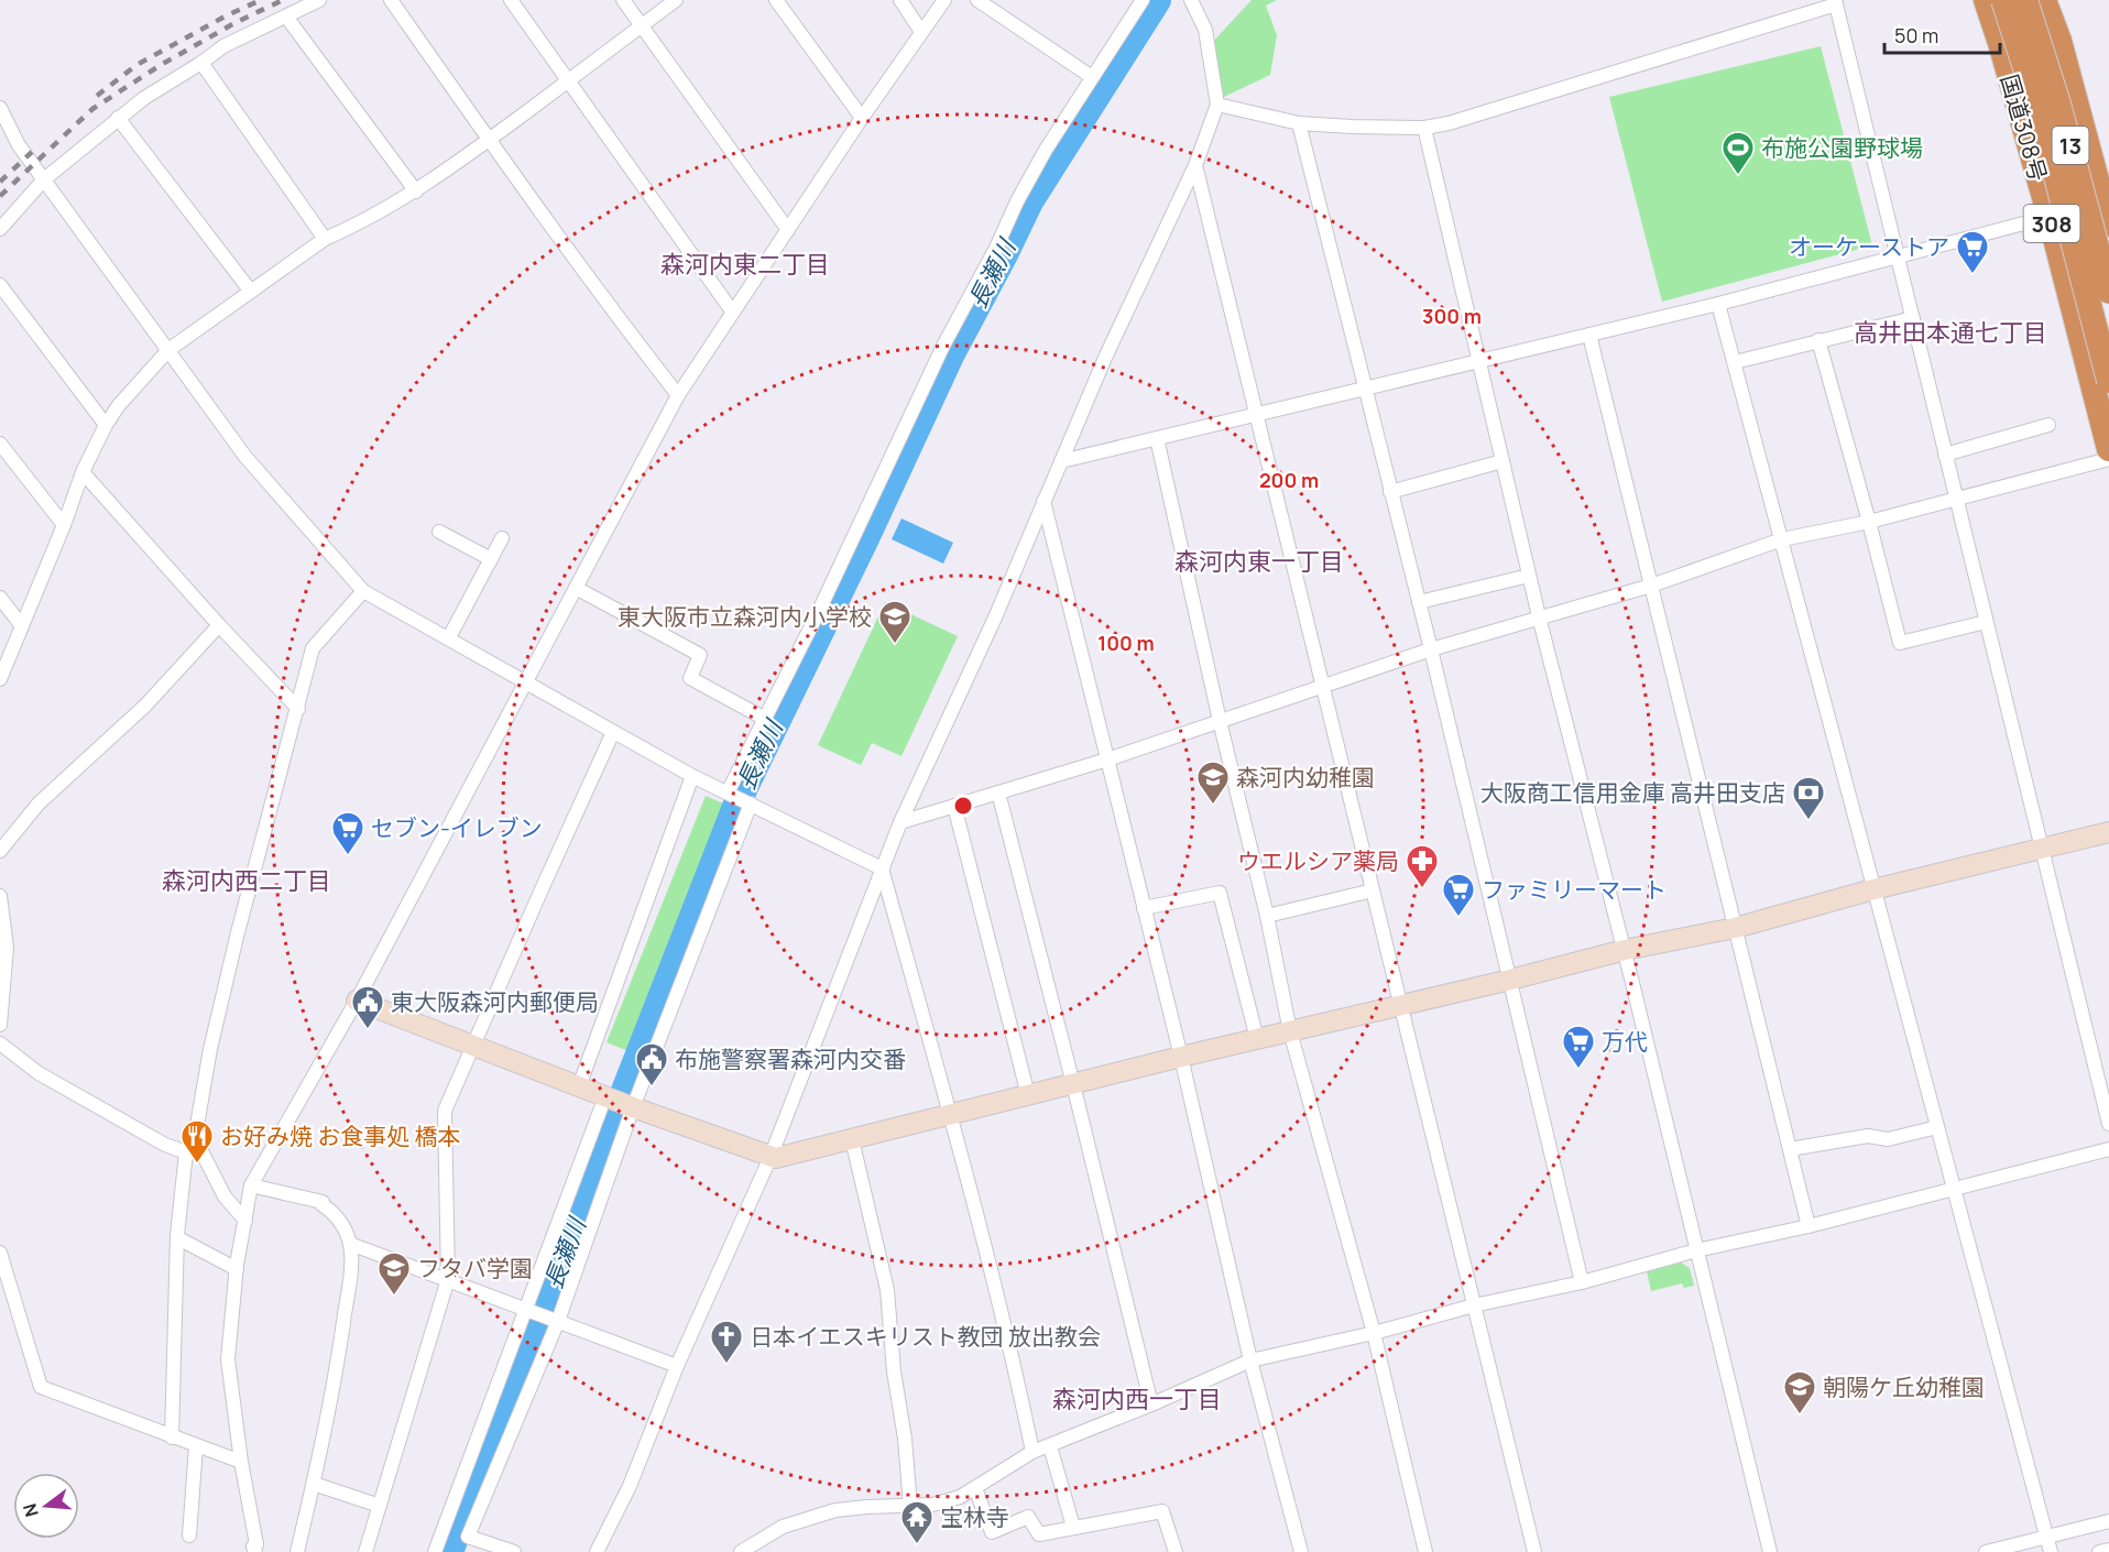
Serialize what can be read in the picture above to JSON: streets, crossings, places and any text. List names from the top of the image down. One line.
{"streets":{"highway":["国道308号","13","308"]},"districts":["森河内東二丁目","高井田本通七丁目","森河内東一丁目","森河内西二丁目","森河内西一丁目"],"water":["長瀬川"],"places":{"sports":["布施公園野球場"],"supermarket":["オーケーストア","セブン-イレブン","ファミリーマート","万代"],"school or university":["東大阪市立森河内小学校","森河内幼稚園","フタバ学園","朝陽ケ丘幼稚園"],"bank":["大阪商工信用金庫 高井田支店"],"pharmacy":["ウエルシア薬局"],"public building":["東大阪森河内郵便局","布施警察署森河内交番"],"restaurant":["お好み焼 お食事処 橋本"],"church":["日本イエスキリスト教団 放出教会"],"temple":["宝林寺"]},"scale_bar":"50 m","north":"left","rings":["300 m","200 m","100 m"]}
